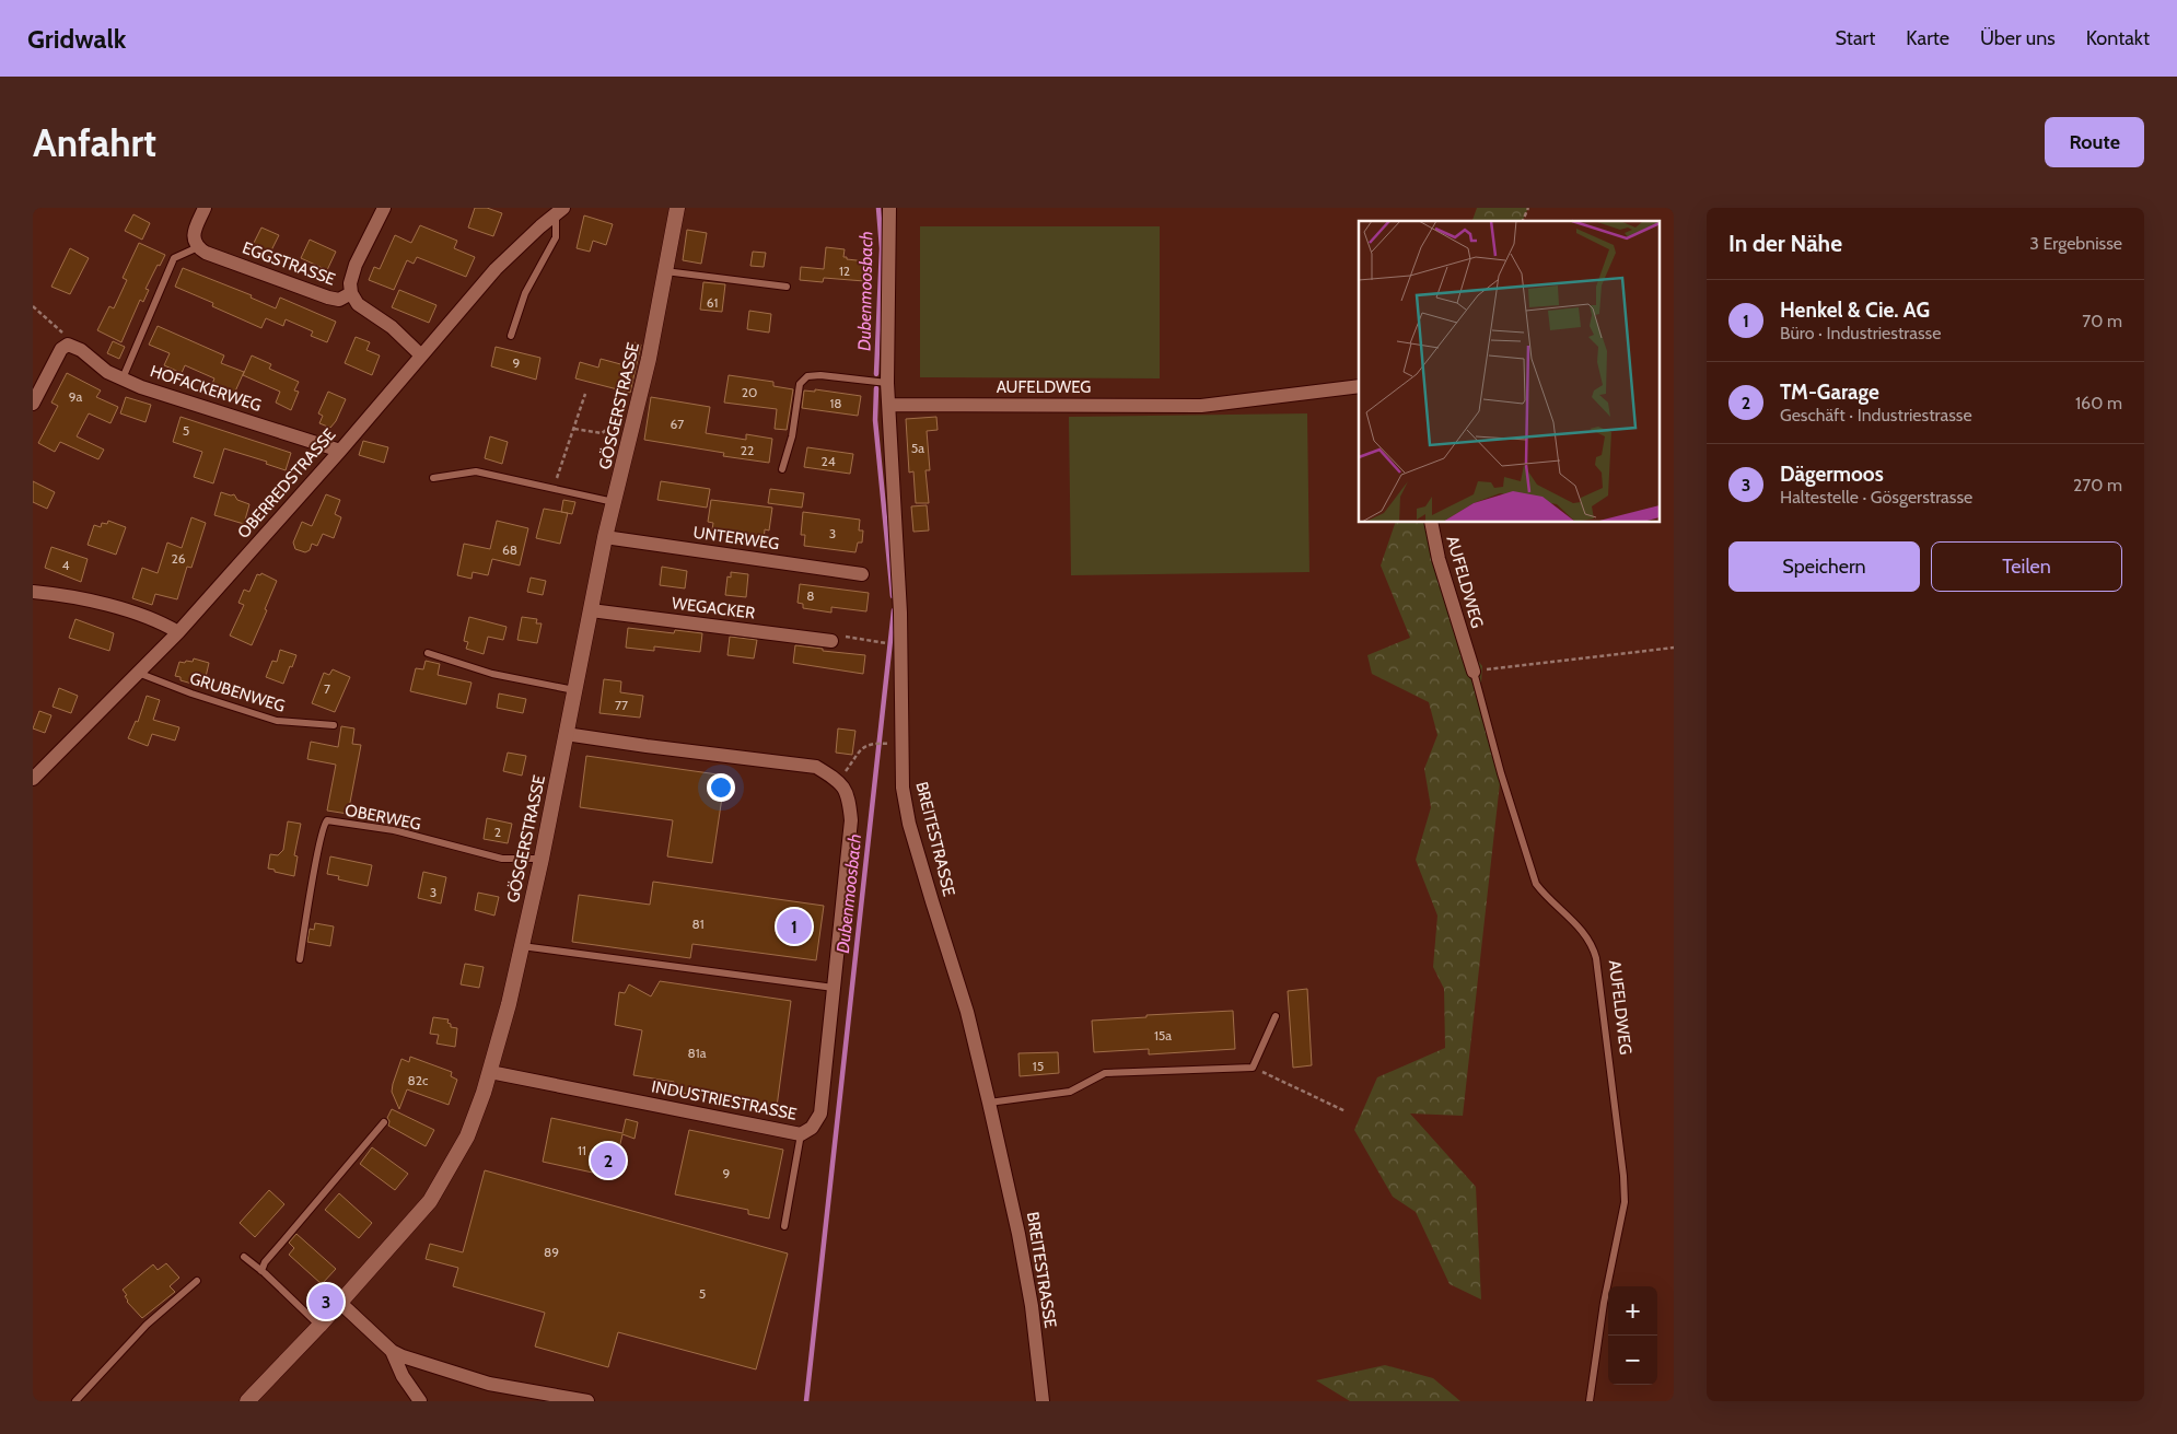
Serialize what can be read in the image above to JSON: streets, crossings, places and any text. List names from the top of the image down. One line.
{"streets":{"main road":["GÖSGERSTRASSE"],"street":["EGGSTRASSE","AUFELDWEG","HOFACKERWEG","OBERREDSTRASSE","UNTERWEG","WEGACKER","BREITESTRASSE","INDUSTRIESTRASSE"],"lane":["GRUBENWEG","OBERWEG"]},"crossings":[["EGGSTRASSE","OBERREDSTRASSE"],["AUFELDWEG","BREITESTRASSE"],["HOFACKERWEG","OBERREDSTRASSE"],["GÖSGERSTRASSE","UNTERWEG"],["GÖSGERSTRASSE","WEGACKER"],["GÖSGERSTRASSE","OBERWEG"],["GÖSGERSTRASSE","INDUSTRIESTRASSE"],["OBERREDSTRASSE","GRUBENWEG"]],"water":["Dubenmoosbach"],"house_numbers":["12","61","9","20","9a","18","67","5","5a","22","24","3","68","26","4","8","7","77","2","3","81","15a","81a","15","82c","11","9","89","5"],"page":{"header":"Gridwalk","nav":["Start","Karte","Über uns","Kontakt"],"buttons":["Route",["Speichern","Teilen"]],"title":"Anfahrt","heading":["In der Nähe","3 Ergebnisse"],"list":[{"mark":"1","name":"Henkel & Cie. AG","note":"Büro · Industriestrasse","value":"70 m"},{"mark":"2","name":"TM-Garage","note":"Geschäft · Industriestrasse","value":"160 m"},{"mark":"3","name":"Dägermoos","note":"Haltestelle · Gösgerstrasse","value":"270 m"}],"pins":["1","2","3"],"map_buttons":["+","−"]}}
